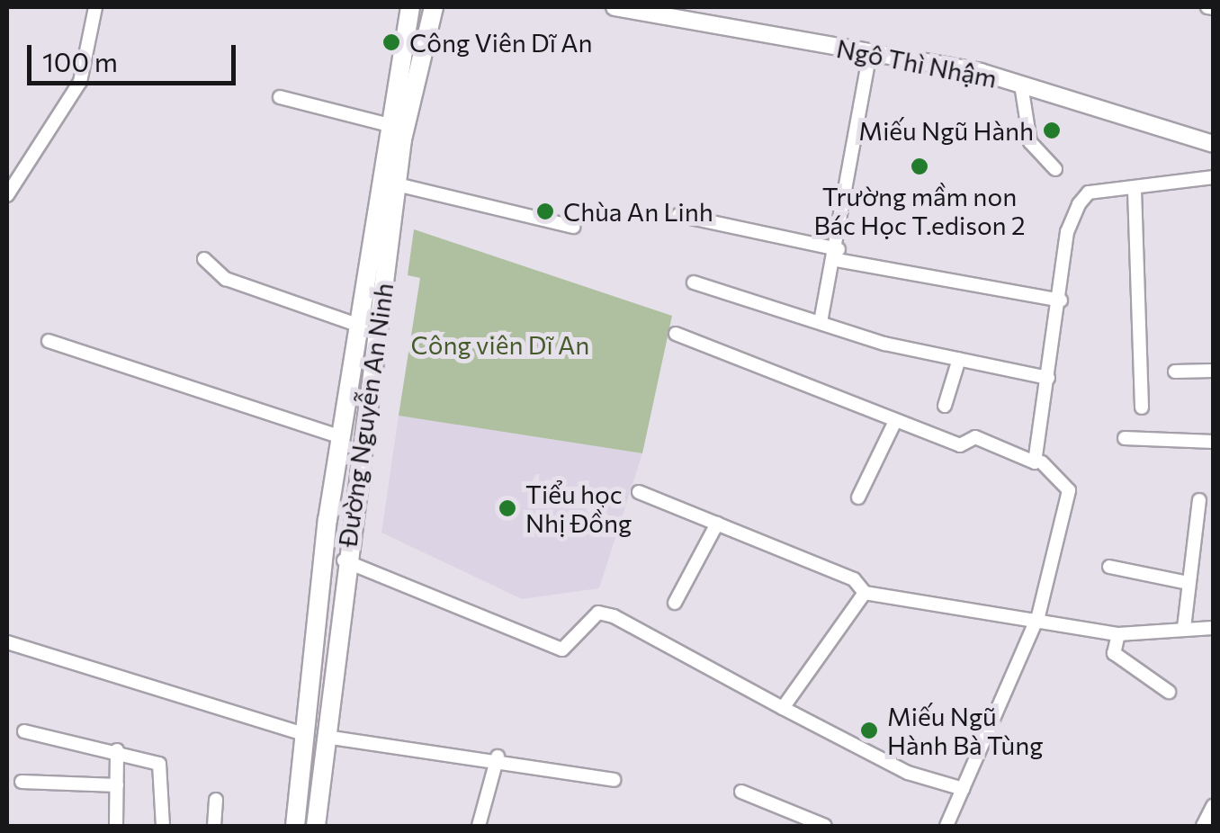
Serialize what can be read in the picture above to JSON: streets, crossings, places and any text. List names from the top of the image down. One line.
{"streets":{"main road":["Đường Nguyễn An Ninh"],"street":["Ngô Thì Nhậm"]},"parks":["Công viên Dĩ An"],"places":["Công Viên Dĩ An","Miếu Ngũ Hành","Trường mầm non Bác Học T.edison 2","Chùa An Linh","Tiểu học Nhị Đồng","Miếu Ngũ Hành Bà Tùng"],"scale_bar":"100 m"}
